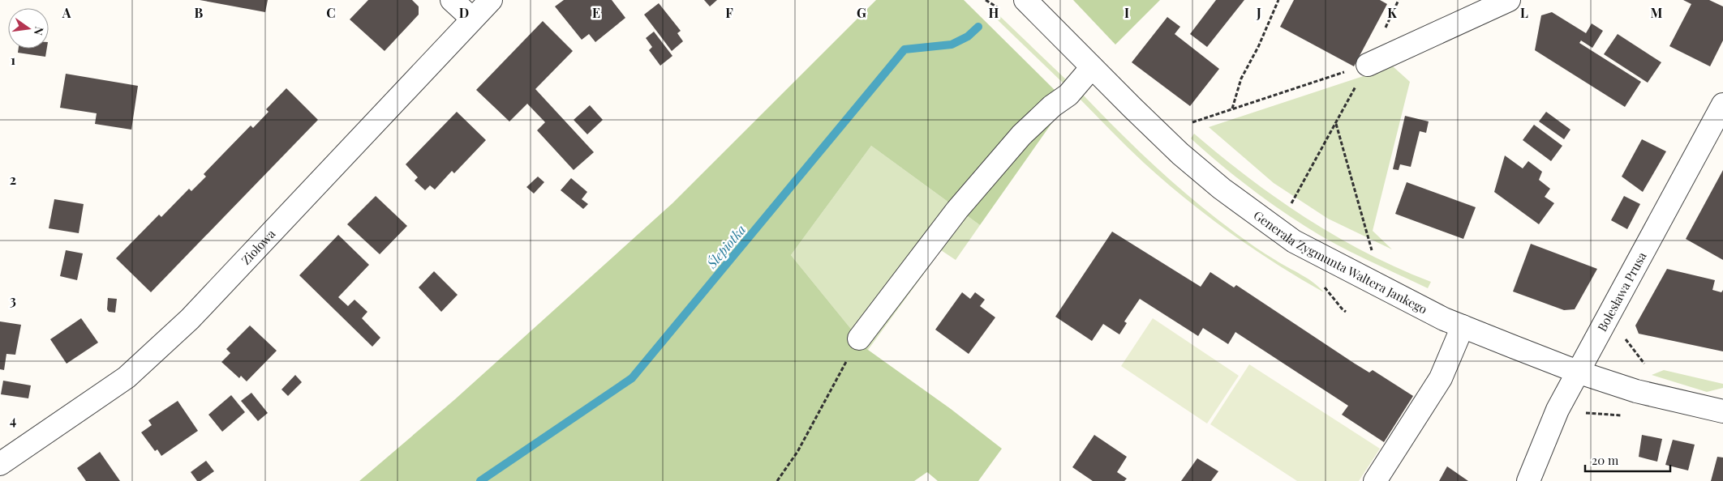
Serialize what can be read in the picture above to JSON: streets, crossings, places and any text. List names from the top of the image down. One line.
{"streets":{"street":["Ziołowa","Generała Zygmunta Waltera Jankego","Bolesława Prusa"]},"crossings":[["Generała Zygmunta Waltera Jankego","Bolesława Prusa"]],"water":["Ślepiotka"],"scale_bar":"20 m","north":"right","grid":{"columns":["A","B","C","D","E","F","G","H","I","J","K","L","M"],"rows":["1","2","3","4"]}}
